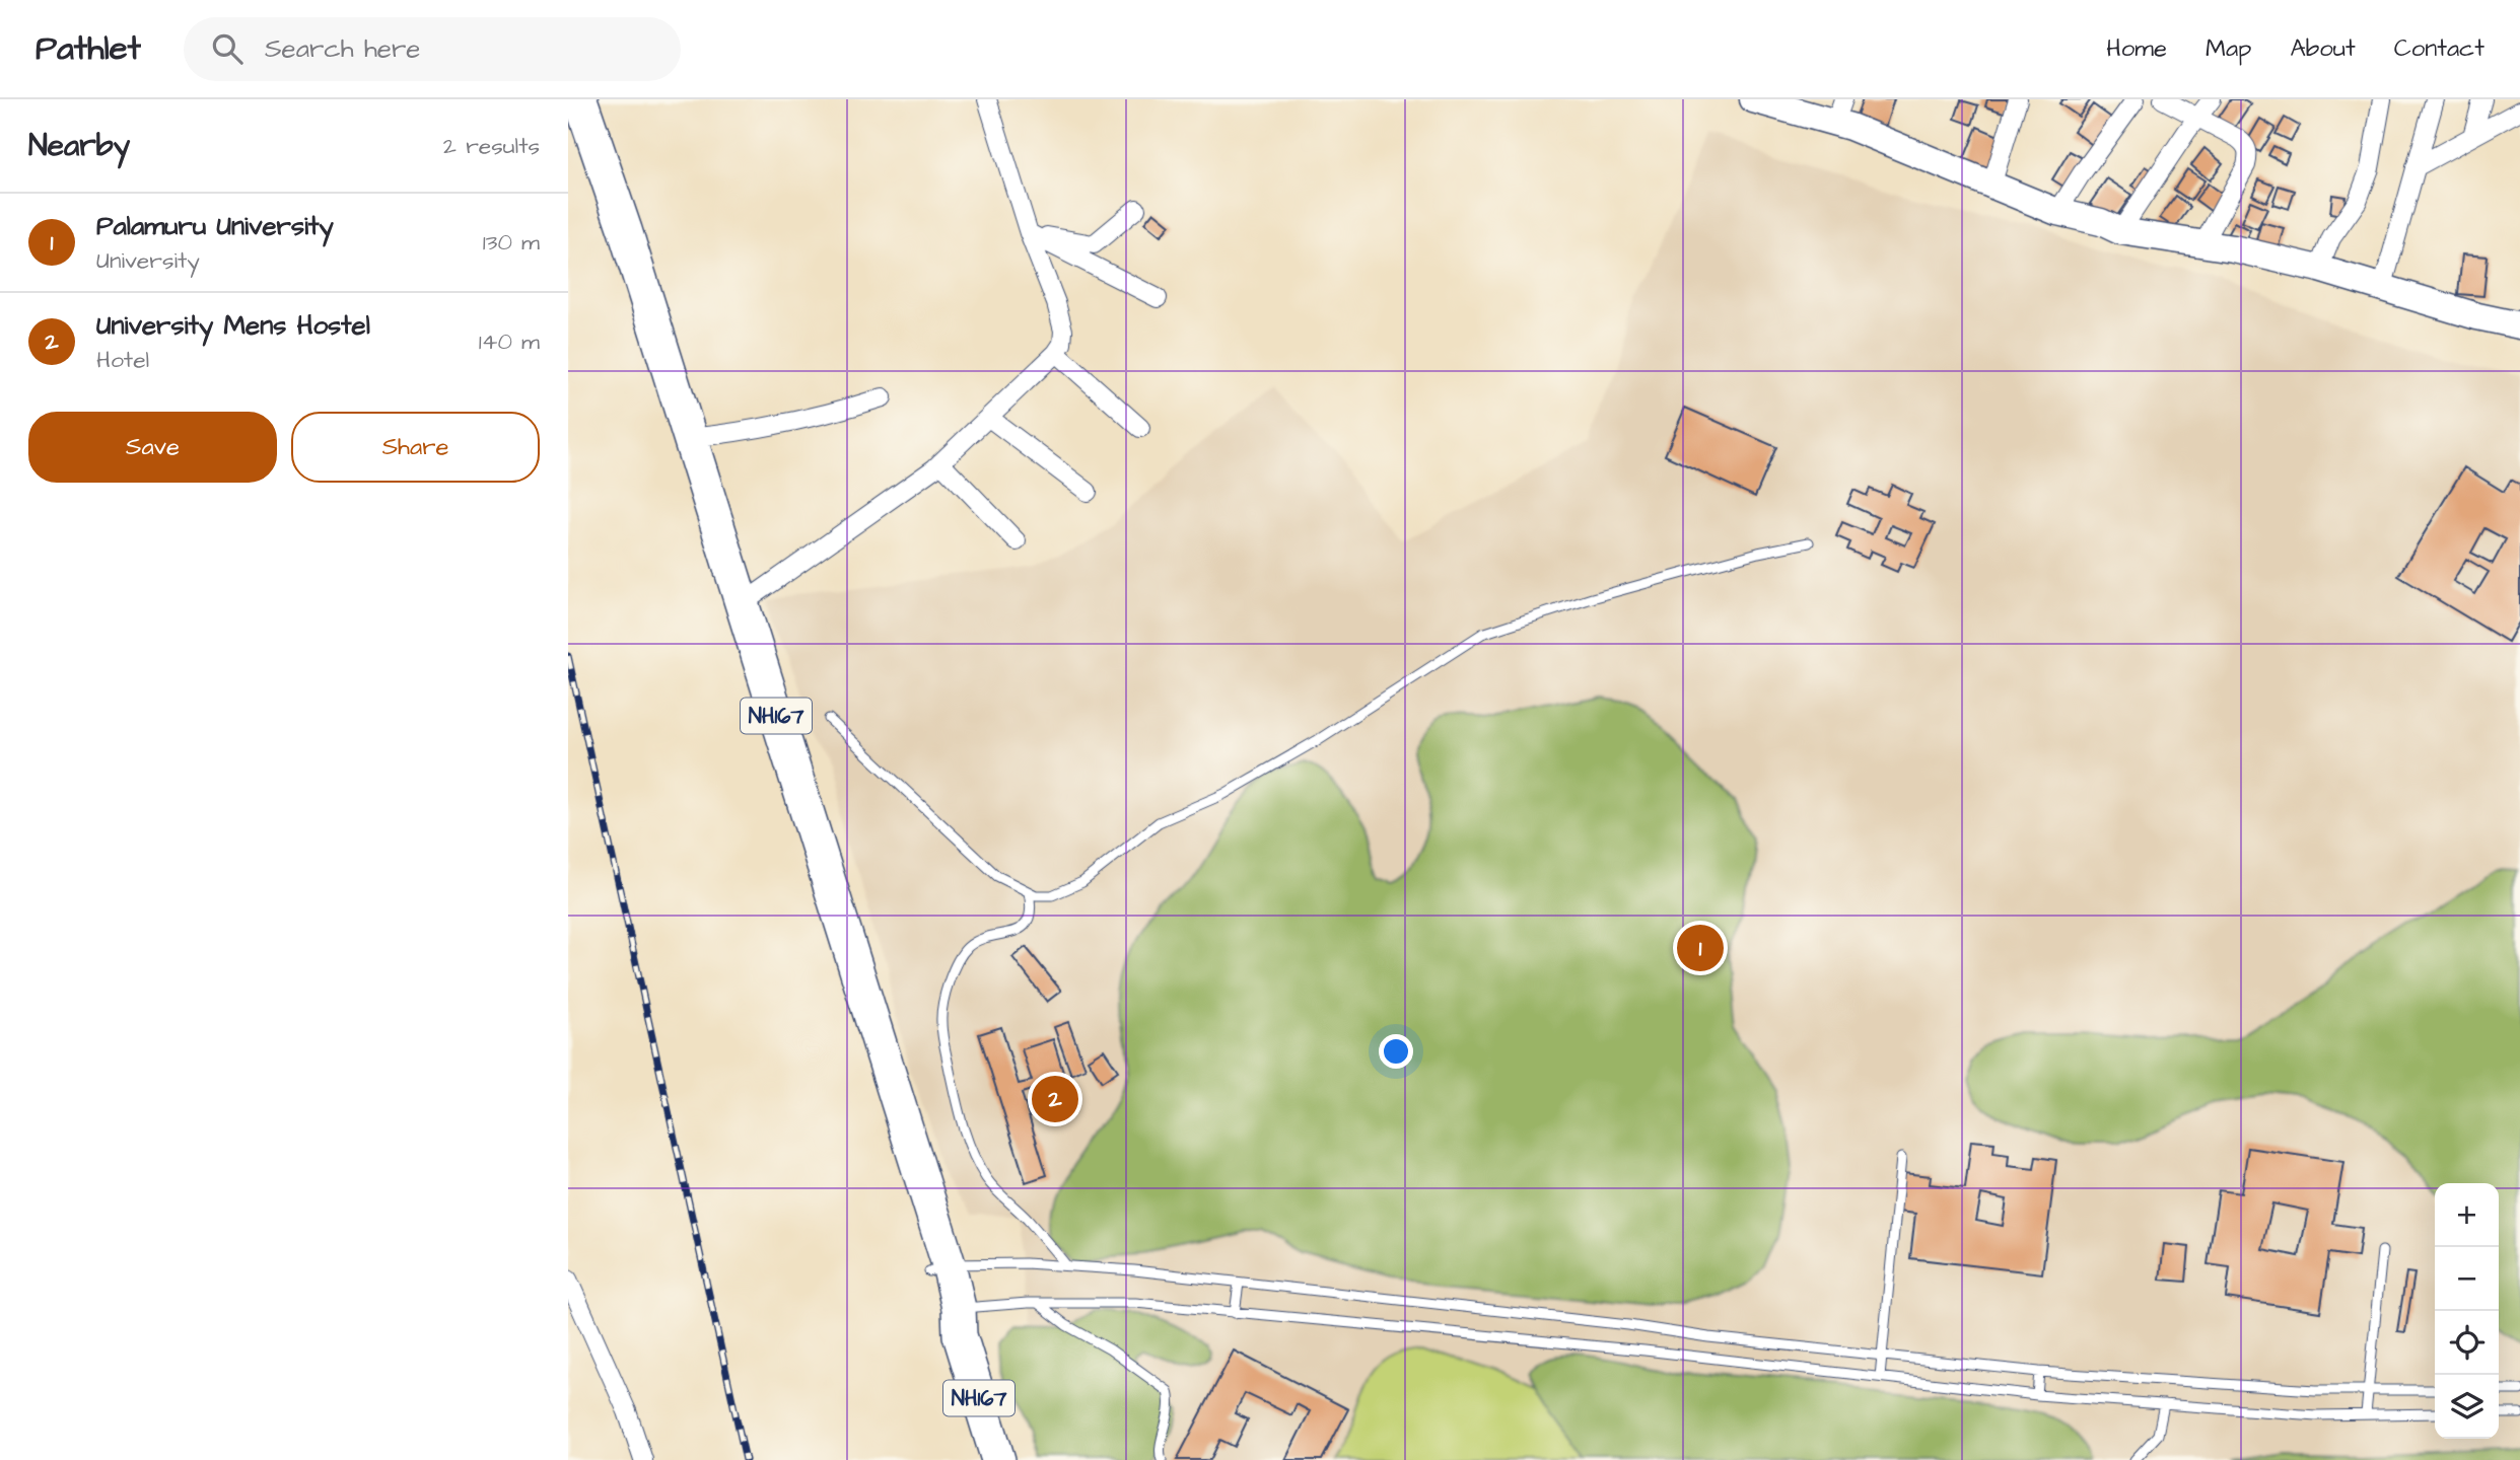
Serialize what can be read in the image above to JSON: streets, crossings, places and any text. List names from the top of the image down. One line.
{"streets":{"highway":["NH167"]},"page":{"header":"Pathlet","search":"Search here","nav":["Home","Map","About","Contact"],"heading":["Nearby","2 results"],"list":[{"mark":"1","name":"Palamuru University","note":"University","value":"130 m"},{"mark":"2","name":"University Mens Hostel","note":"Hotel","value":"140 m"}],"buttons":["Save","Share"],"pins":["1","2"],"map_buttons":["+","−"]}}
